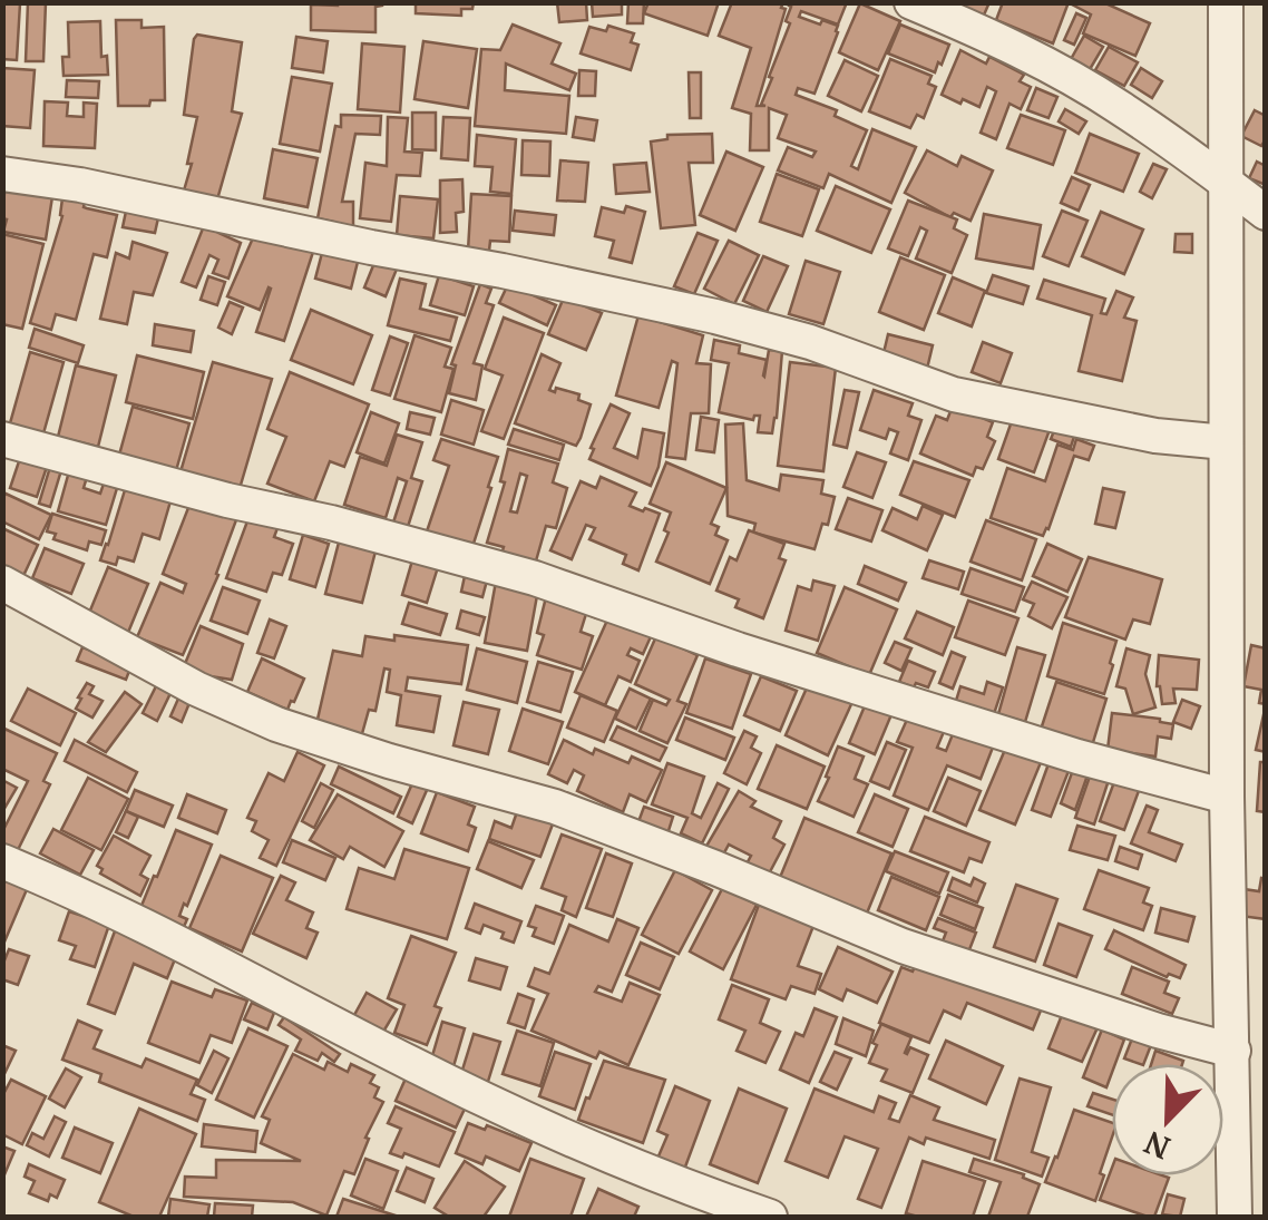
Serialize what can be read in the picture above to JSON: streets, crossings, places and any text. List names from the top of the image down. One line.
{"north":"bottom left"}
